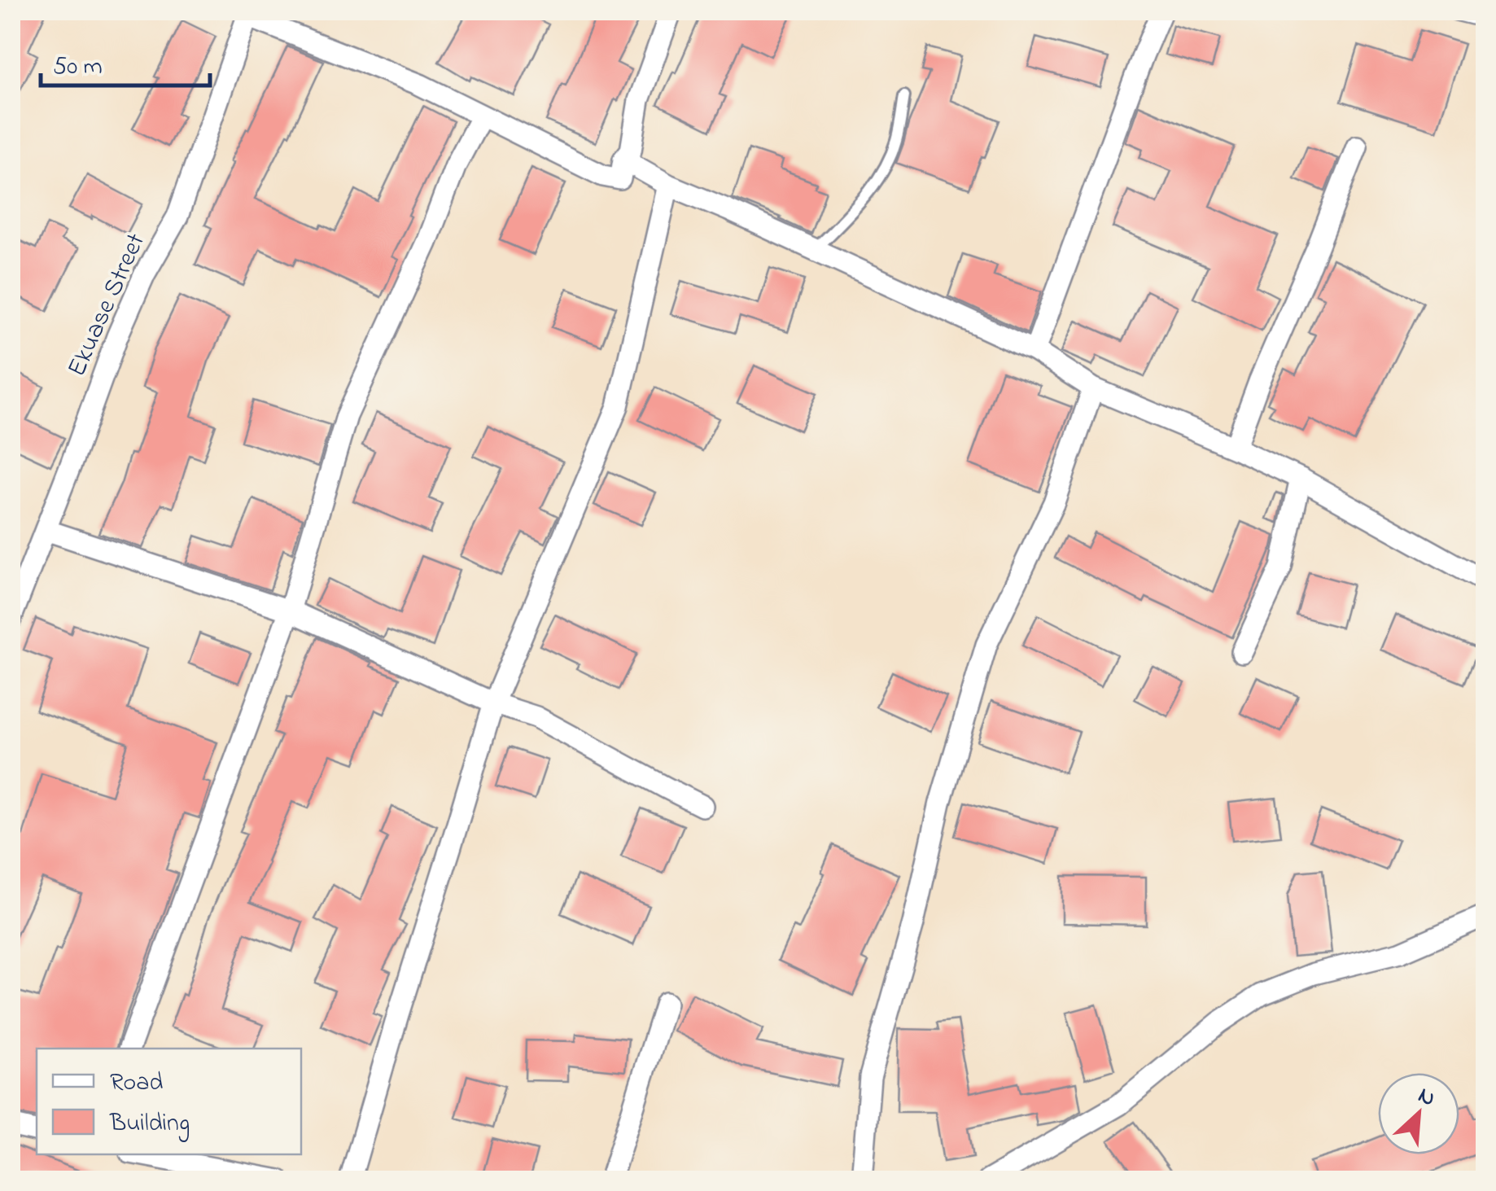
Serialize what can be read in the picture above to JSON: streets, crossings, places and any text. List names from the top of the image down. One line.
{"streets":{"street":["Ekuase Street"]},"legend":["Road","Building"],"scale_bar":"50 m","north":"top right"}
